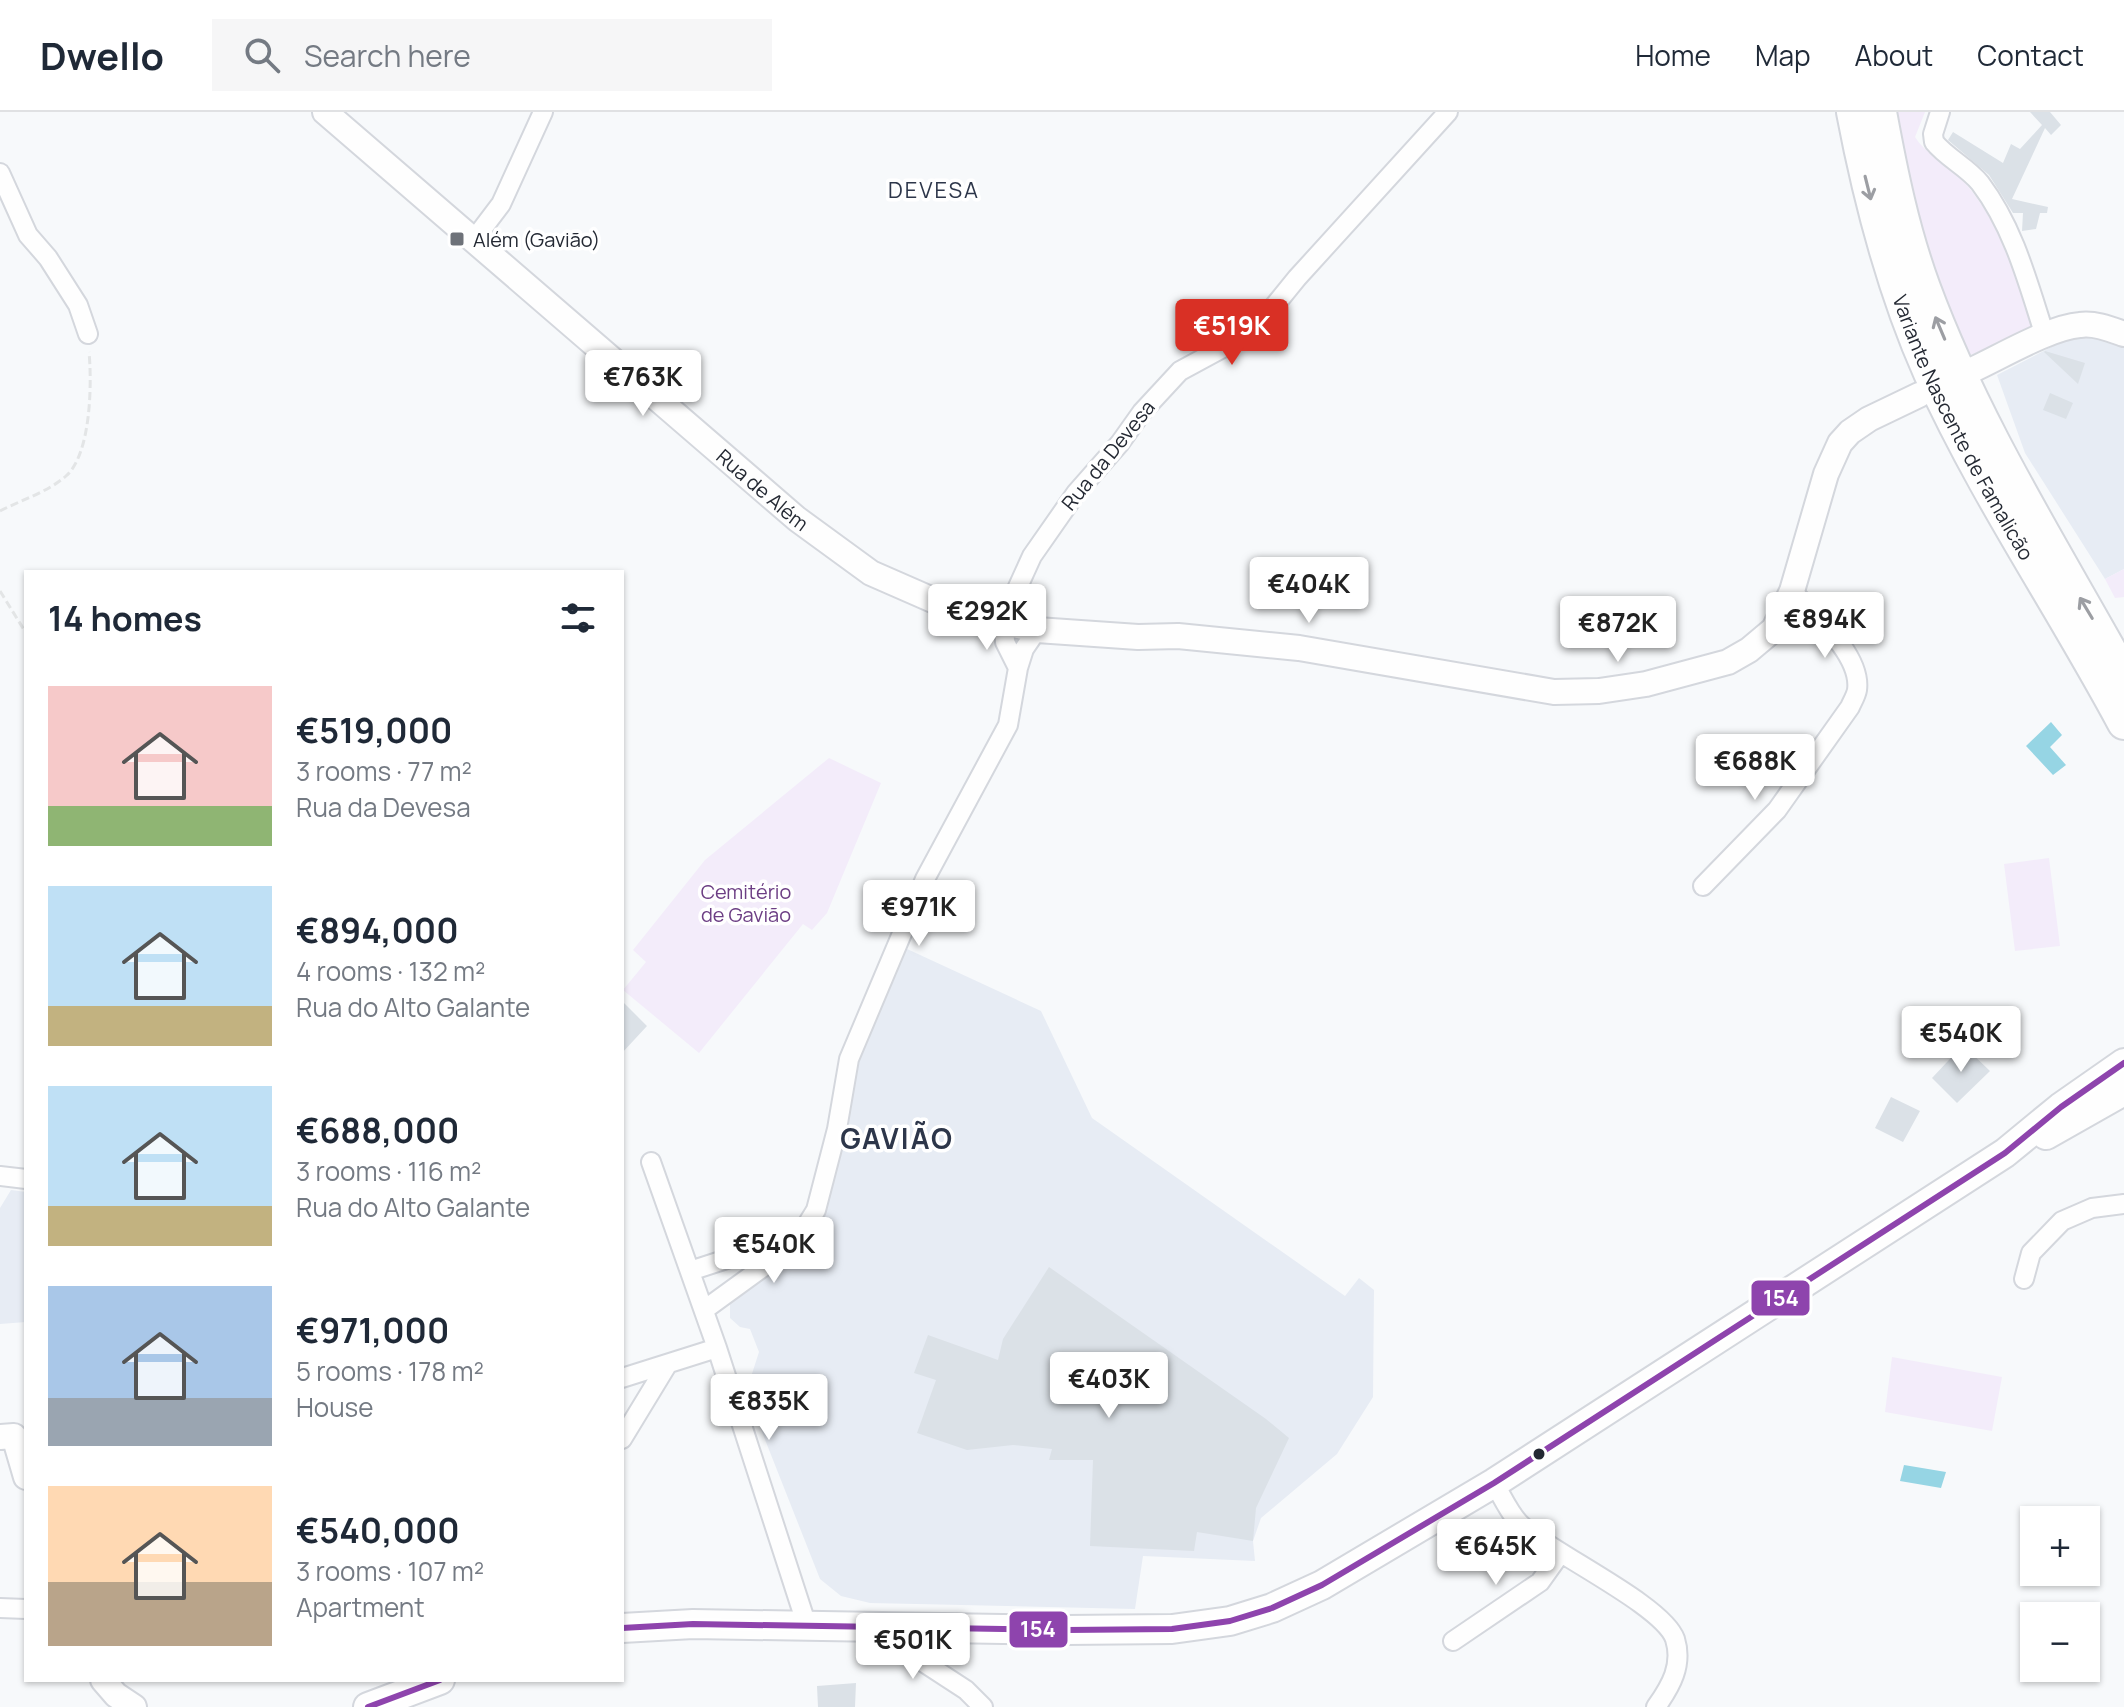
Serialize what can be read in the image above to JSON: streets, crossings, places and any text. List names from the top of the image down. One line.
{"streets":{"highway":["Variante Nascente de Famalicão"],"street":["Rua da Devesa","Rua de Além"]},"crossings":[["Rua da Devesa","Rua de Além"]],"districts":["DEVESA","GAVIÃO"],"parks":["Cemitério de Gavião"],"places":{"transit":["Além (Gavião)"]},"lines":["transit line 154"],"page":{"header":"Dwello","search":"Search here","nav":["Home","Map","About","Contact"],"price":["€519K","€763K","€404K","€292K","€894K","€872K","€688K","€971K","€540K","€540K","€403K","€835K","€645K","€501K"],"heading":"14 homes","list":[{"name":"€519,000","note":"3 rooms · 77 m² · Rua da Devesa"},{"name":"€894,000","note":"4 rooms · 132 m² · Rua do Alto Galante"},{"name":"€688,000","note":"3 rooms · 116 m² · Rua do Alto Galante"},{"name":"€971,000","note":"5 rooms · 178 m² · House"},{"name":"€540,000","note":"3 rooms · 107 m² · Apartment"}],"map_buttons":["+","−"]}}
